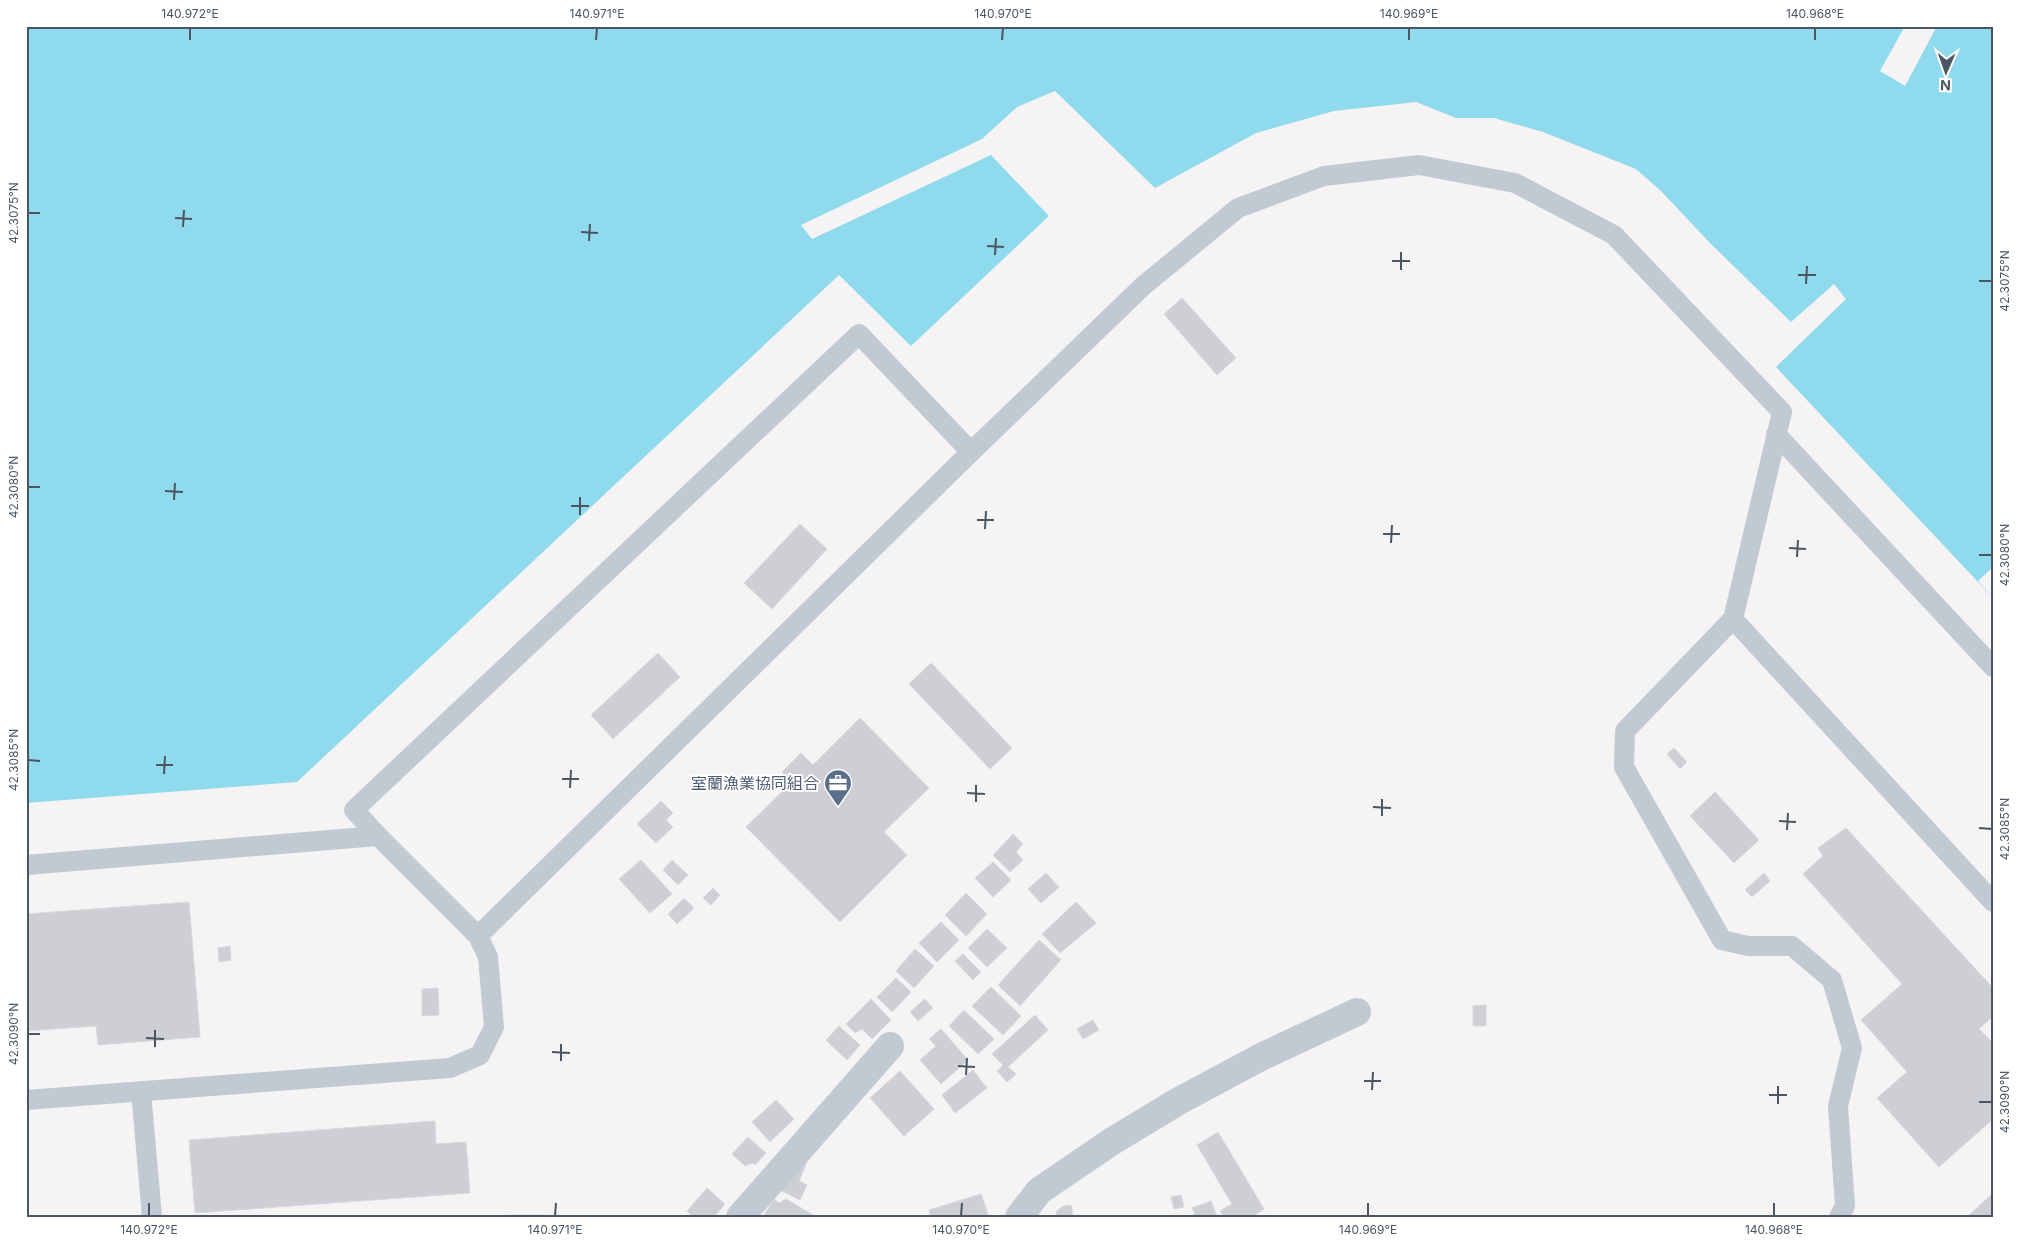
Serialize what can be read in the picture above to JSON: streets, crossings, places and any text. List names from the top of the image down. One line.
{"places":{"office":["室蘭漁業協同組合"]},"north":"bottom","coordinates":["140.972°E","140.971°E","140.970°E","140.969°E","140.968°E","42.3075°N","42.3080°N","42.3085°N","42.3090°N"]}
